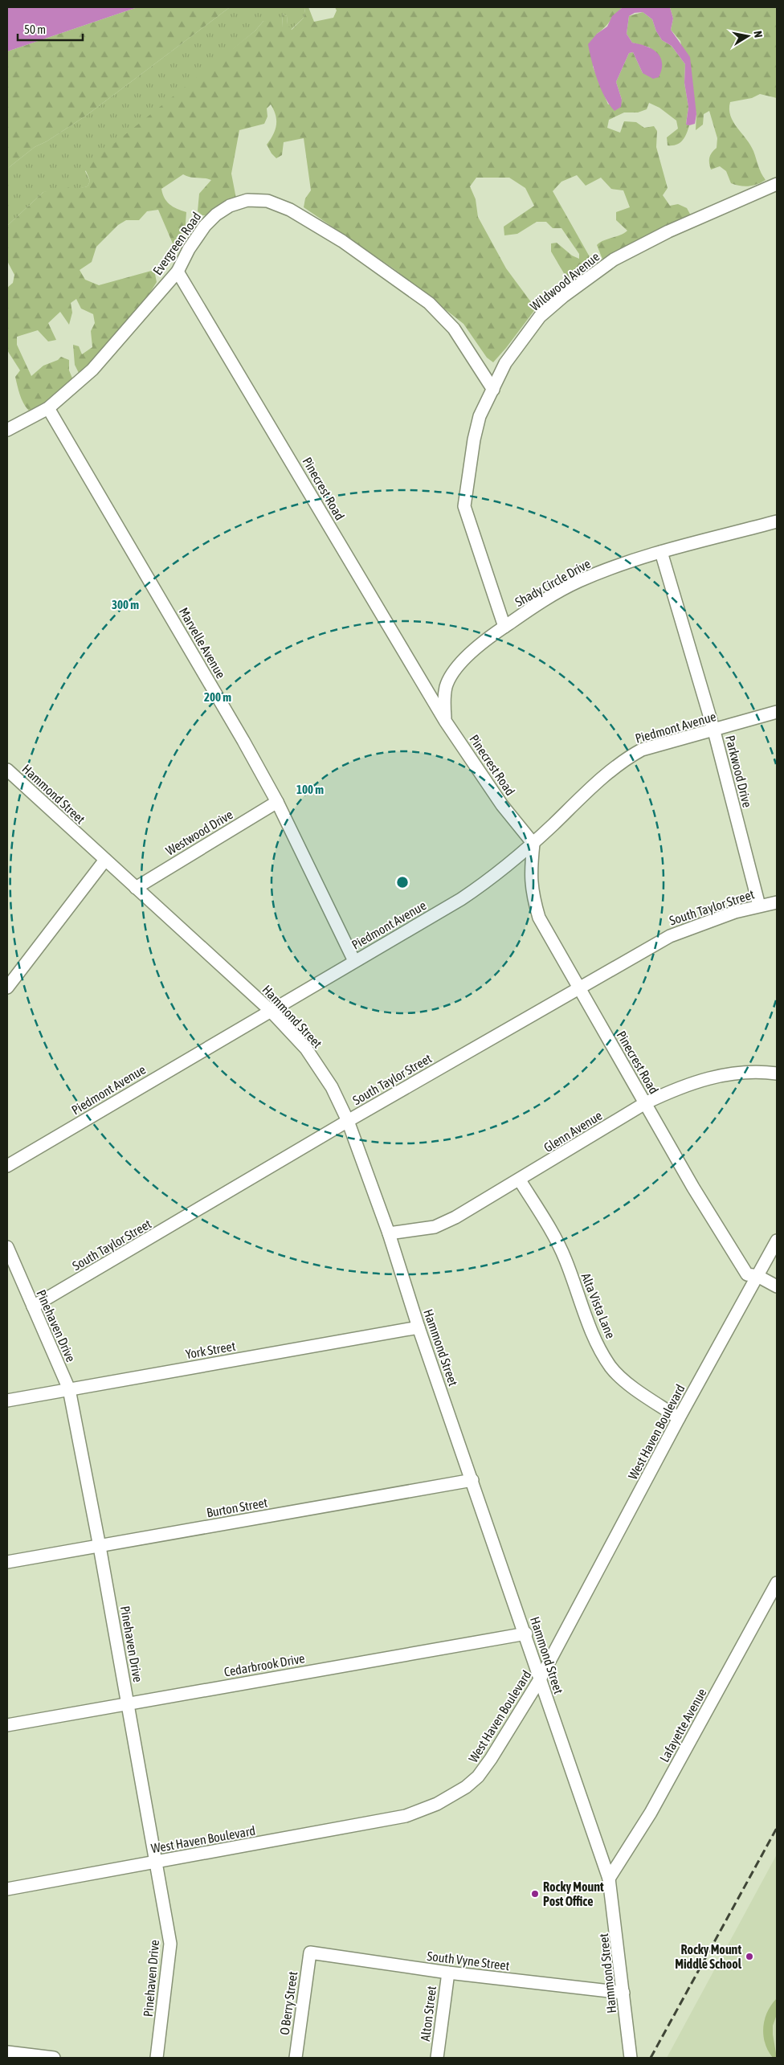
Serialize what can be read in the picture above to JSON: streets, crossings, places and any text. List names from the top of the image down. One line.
{"streets":{"street":["Evergreen Road","Wildwood Avenue","Pinecrest Road","Shady Circle Drive","Marvelle Avenue","Piedmont Avenue","Parkwood Drive","Hammond Street","Westwood Drive","South Taylor Street","Glenn Avenue","Alta Vista Lane","Pinehaven Drive","York Street","West Haven Boulevard","Burton Street","Cedarbrook Drive","Lafayette Avenue","South Vyne Street","O Berry Street","Alton Street"]},"crossings":[["Evergreen Road","Wildwood Avenue"],["Evergreen Road","Pinecrest Road"],["Evergreen Road","Marvelle Avenue"],["Wildwood Avenue","Shady Circle Drive"],["Pinecrest Road","Shady Circle Drive"],["Pinecrest Road","Piedmont Avenue"],["Pinecrest Road","South Taylor Street"],["Pinecrest Road","Glenn Avenue"],["Pinecrest Road","West Haven Boulevard"],["Shady Circle Drive","Parkwood Drive"],["Marvelle Avenue","Piedmont Avenue"],["Marvelle Avenue","Westwood Drive"],["Piedmont Avenue","Parkwood Drive"],["Piedmont Avenue","Hammond Street"],["Parkwood Drive","South Taylor Street"],["Hammond Street","Westwood Drive"],["Hammond Street","South Taylor Street"],["Hammond Street","Glenn Avenue"],["Hammond Street","York Street"],["Hammond Street","West Haven Boulevard"],["Hammond Street","Burton Street"],["Hammond Street","Cedarbrook Drive"],["Hammond Street","Lafayette Avenue"],["Hammond Street","South Vyne Street"],["South Taylor Street","Pinehaven Drive"],["Glenn Avenue","Alta Vista Lane"],["Alta Vista Lane","West Haven Boulevard"],["Pinehaven Drive","York Street"],["Pinehaven Drive","West Haven Boulevard"],["Pinehaven Drive","Burton Street"],["Pinehaven Drive","Cedarbrook Drive"],["South Vyne Street","O Berry Street"],["South Vyne Street","Alton Street"]],"places":["Rocky Mount Post Office","Rocky Mount Middle School"],"scale_bar":"50 m","north":"right","rings":["300 m","200 m","100 m"]}
